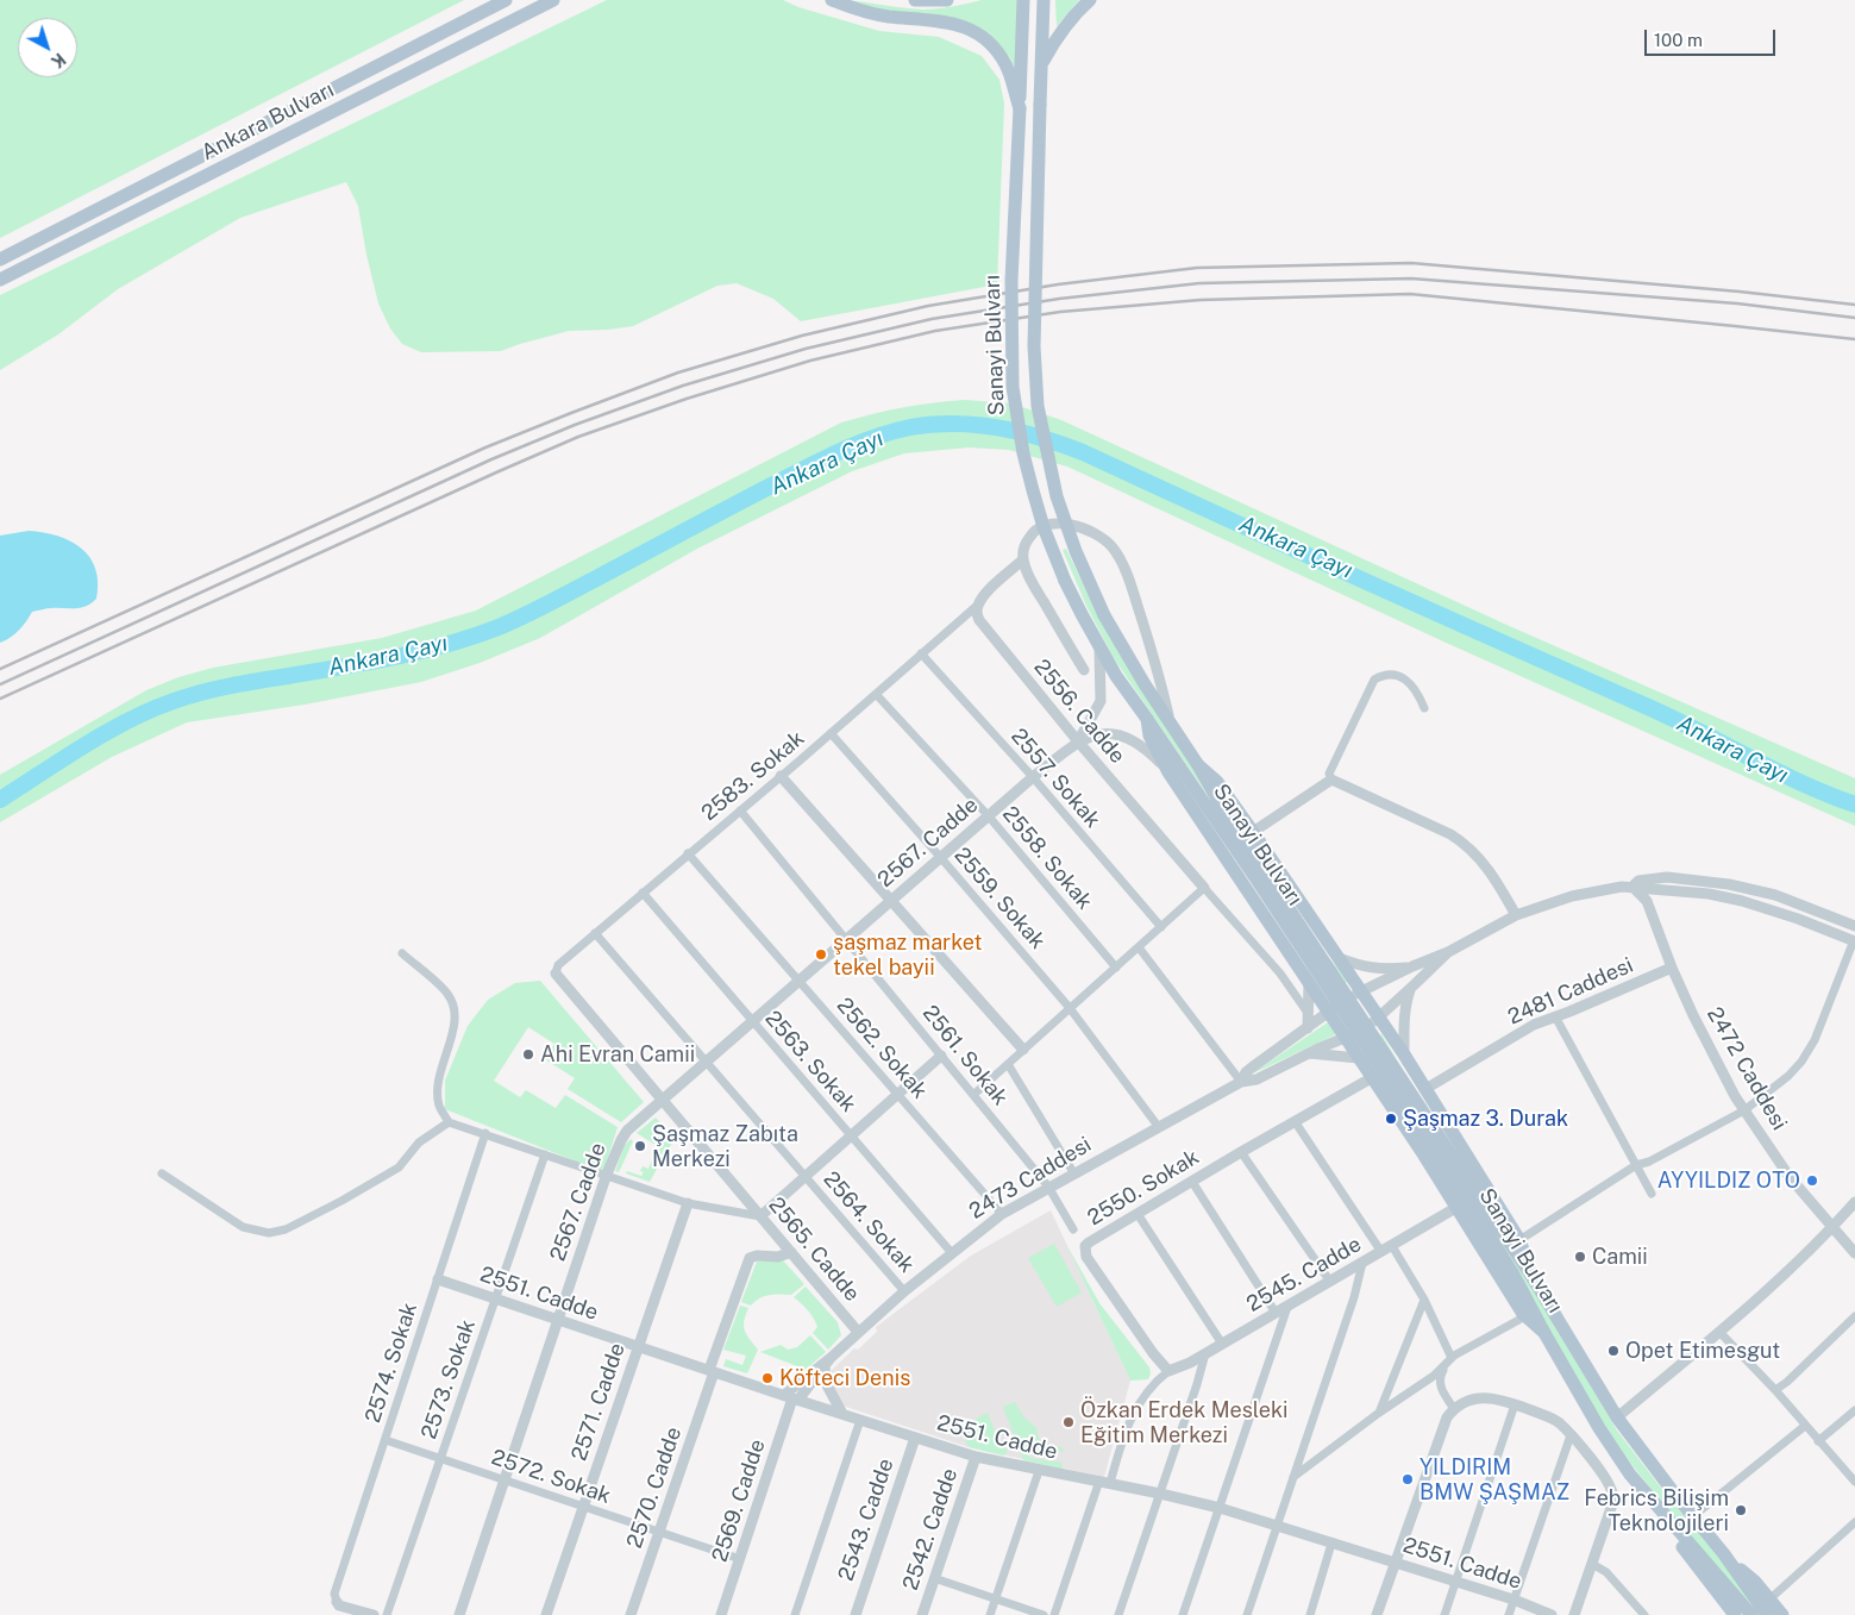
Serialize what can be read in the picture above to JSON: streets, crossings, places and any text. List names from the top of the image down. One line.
{"streets":{"main road":["Ankara Bulvarı","Sanayi Bulvarı"],"street":["2556. Cadde","2583. Sokak","2557. Sokak","2567. Cadde","2558. Sokak","2559. Sokak","2481 Caddesi","2562. Sokak","2561. Sokak","2563. Sokak","2472 Caddesi","2473 Caddesi","2550. Sokak","2564. Sokak","2565. Cadde","2545. Cadde","2551. Cadde","2574. Sokak","2573. Sokak","2571. Cadde","2572. Sokak","2570. Cadde","2569. Cadde","2543. Cadde","2542. Cadde"]},"crossings":[["2556. Cadde","2583. Sokak"],["2556. Cadde","2567. Cadde"],["2583. Sokak","2557. Sokak"],["2583. Sokak","2558. Sokak"],["2583. Sokak","2559. Sokak"],["2583. Sokak","2562. Sokak"],["2583. Sokak","2561. Sokak"],["2583. Sokak","2563. Sokak"],["2583. Sokak","2564. Sokak"],["2583. Sokak","2565. Cadde"],["2557. Sokak","2567. Cadde"],["2567. Cadde","2558. Sokak"],["2567. Cadde","2559. Sokak"],["2567. Cadde","2562. Sokak"],["2567. Cadde","2561. Sokak"],["2567. Cadde","2563. Sokak"],["2567. Cadde","2564. Sokak"],["2567. Cadde","2565. Cadde"],["2567. Cadde","2551. Cadde"],["2567. Cadde","2572. Sokak"],["2559. Sokak","2473 Caddesi"],["2481 Caddesi","2472 Caddesi"],["2562. Sokak","2473 Caddesi"],["2561. Sokak","2473 Caddesi"],["2563. Sokak","2473 Caddesi"],["2472 Caddesi","2473 Caddesi"],["2473 Caddesi","2564. Sokak"],["2473 Caddesi","2565. Cadde"],["2473 Caddesi","2569. Cadde"],["2550. Sokak","2545. Cadde"],["2565. Cadde","2570. Cadde"],["2551. Cadde","2574. Sokak"],["2551. Cadde","2573. Sokak"],["2551. Cadde","2571. Cadde"],["2551. Cadde","2570. Cadde"],["2551. Cadde","2569. Cadde"],["2551. Cadde","2543. Cadde"],["2551. Cadde","2542. Cadde"],["2574. Sokak","2572. Sokak"],["2573. Sokak","2572. Sokak"],["2571. Cadde","2572. Sokak"],["2572. Sokak","2570. Cadde"],["2572. Sokak","2569. Cadde"]],"water":["Ankara Çayı"],"places":["şaşmaz market tekel bayii","Ahi Evran Camii","Şaşmaz 3. Durak","Şaşmaz Zabıta Merkezi","AYYILDIZ OTO","Camii","Opet Etimesgut","Köfteci Denis","Özkan Erdek Mesleki Eğitim Merkezi","YILDIRIM BMW ŞAŞMAZ","Febrics Bilişim Teknolojileri"],"scale_bar":"100 m","north":"bottom right"}
